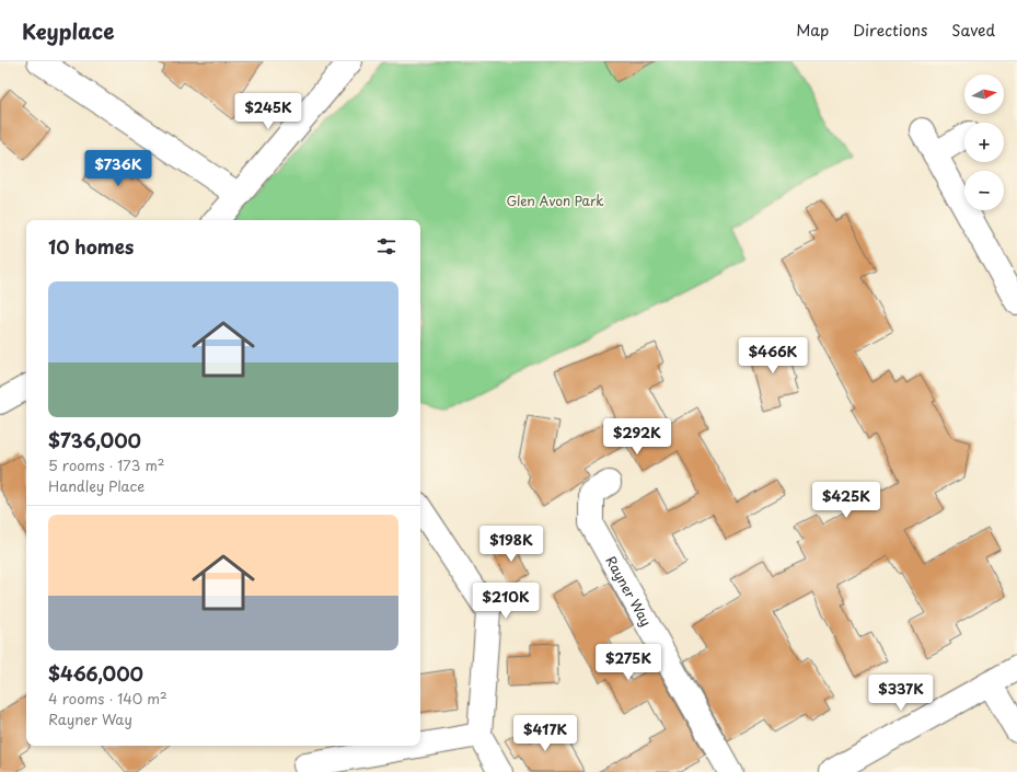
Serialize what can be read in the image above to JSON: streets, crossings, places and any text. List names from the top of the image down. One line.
{"streets":{"street":["Rayner Way"]},"parks":["Glen Avon Park"],"north":"right","page":{"header":"Keyplace","nav":["Map","Directions","Saved"],"map_buttons":["+","−"],"price":["$245K","$736K","$466K","$292K","$425K","$198K","$210K","$275K","$337K","$417K"],"heading":"10 homes","list":[{"name":"$736,000","note":"5 rooms · 173 m² · Handley Place"},{"name":"$466,000","note":"4 rooms · 140 m² · Rayner Way"}]}}
